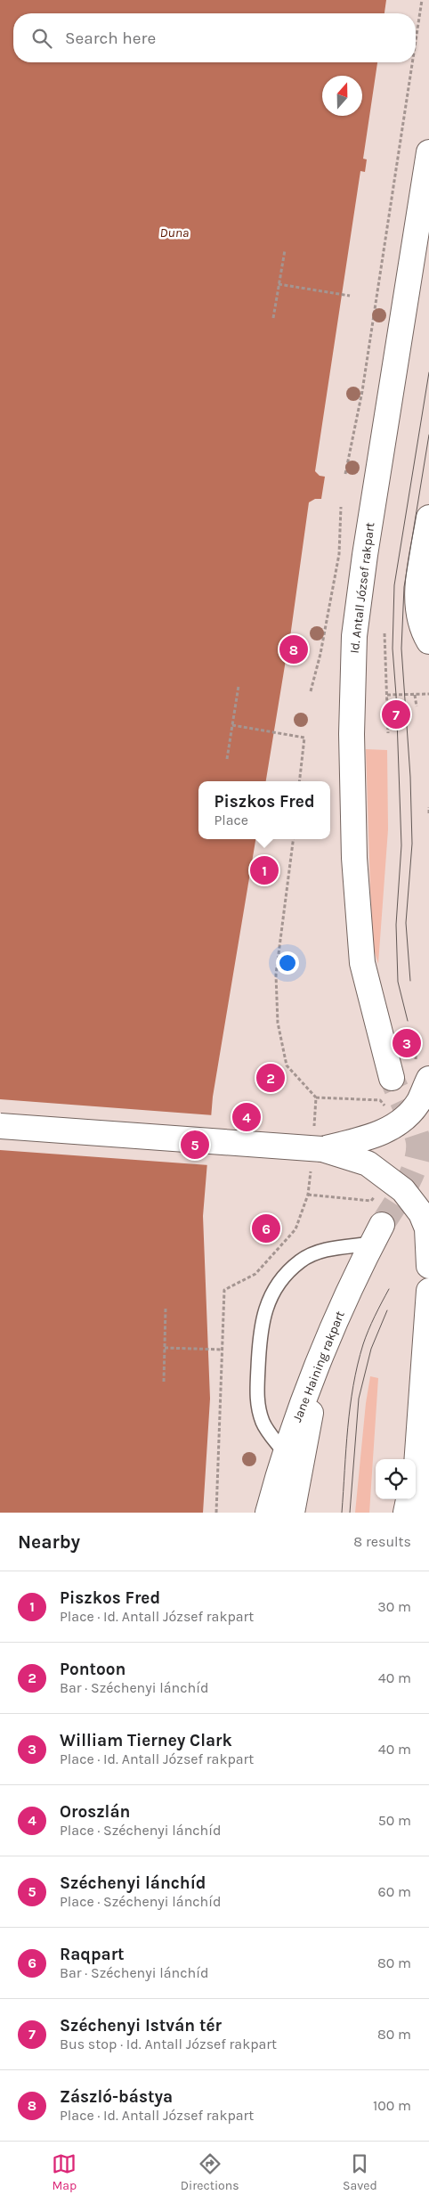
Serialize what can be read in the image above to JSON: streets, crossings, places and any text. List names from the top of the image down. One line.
{"streets":{"main road":["Id. Antall József rakpart","Jane Haining rakpart"]},"water":["Duna"],"north":"top","page":{"search":"Search here","pins":["8","7","1","3","2","4","5","6"],"popup":["Piszkos Fred","Place"],"heading":["Nearby","8 results"],"list":[{"mark":"1","name":"Piszkos Fred","note":"Place · Id. Antall József rakpart","value":"30 m"},{"mark":"2","name":"Pontoon","note":"Bar · Széchenyi lánchíd","value":"40 m"},{"mark":"3","name":"William Tierney Clark","note":"Place · Id. Antall József rakpart","value":"40 m"},{"mark":"4","name":"Oroszlán","note":"Place · Széchenyi lánchíd","value":"50 m"},{"mark":"5","name":"Széchenyi lánchíd","note":"Place · Széchenyi lánchíd","value":"60 m"},{"mark":"6","name":"Raqpart","note":"Bar · Széchenyi lánchíd","value":"80 m"},{"mark":"7","name":"Széchenyi István tér","note":"Bus stop · Id. Antall József rakpart","value":"80 m"},{"mark":"8","name":"Zászló-bástya","note":"Place · Id. Antall József rakpart","value":"100 m"}],"nav":["Map","Directions","Saved"]}}
